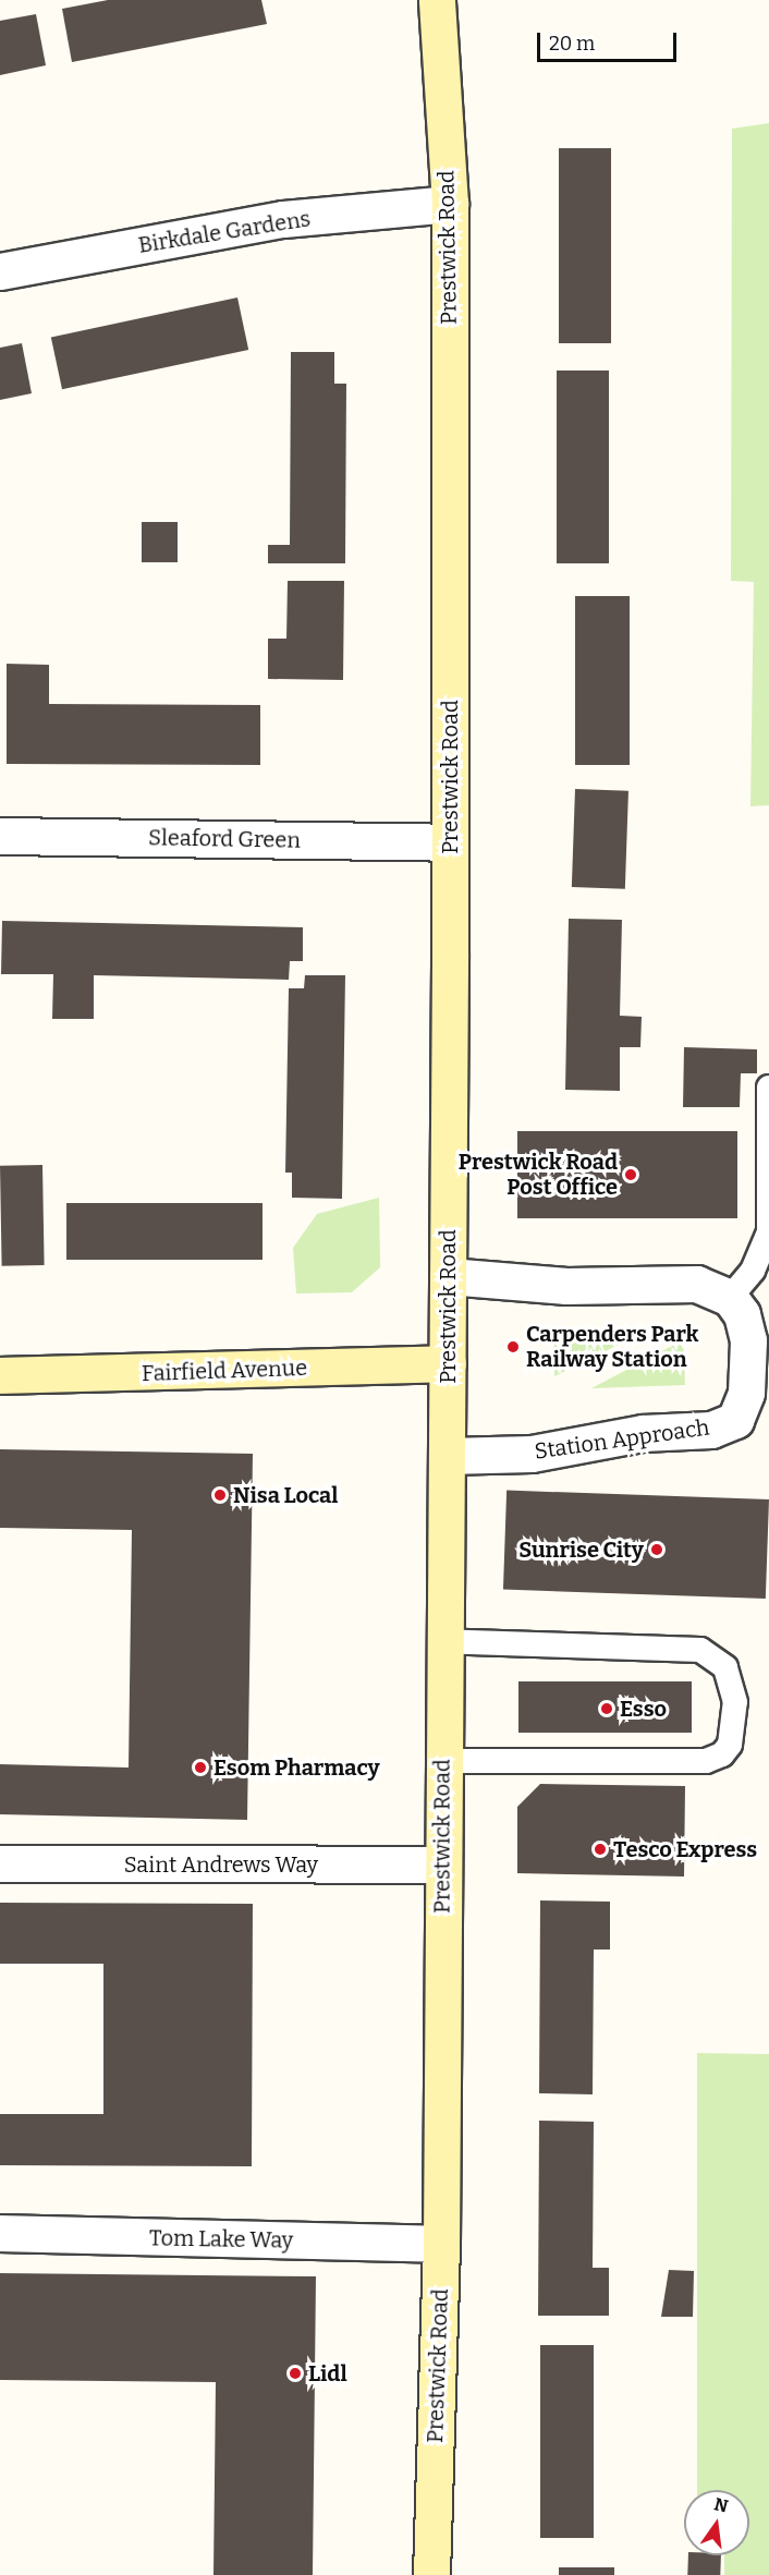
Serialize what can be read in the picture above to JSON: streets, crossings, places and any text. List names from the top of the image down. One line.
{"streets":{"main road":["Prestwick Road","Fairfield Avenue"],"street":["Birkdale Gardens","Sleaford Green","Station Approach","Saint Andrews Way","Tom Lake Way"]},"crossings":[["Birkdale Gardens","Prestwick Road"],["Prestwick Road","Sleaford Green"],["Prestwick Road","Fairfield Avenue"],["Prestwick Road","Station Approach"],["Prestwick Road","Saint Andrews Way"],["Prestwick Road","Tom Lake Way"]],"places":["Prestwick Road Post Office","Carpenders Park Railway Station","Nisa Local","Sunrise City","Esso","Esom Pharmacy","Tesco Express","Lidl"],"scale_bar":"20 m","north":"top"}
